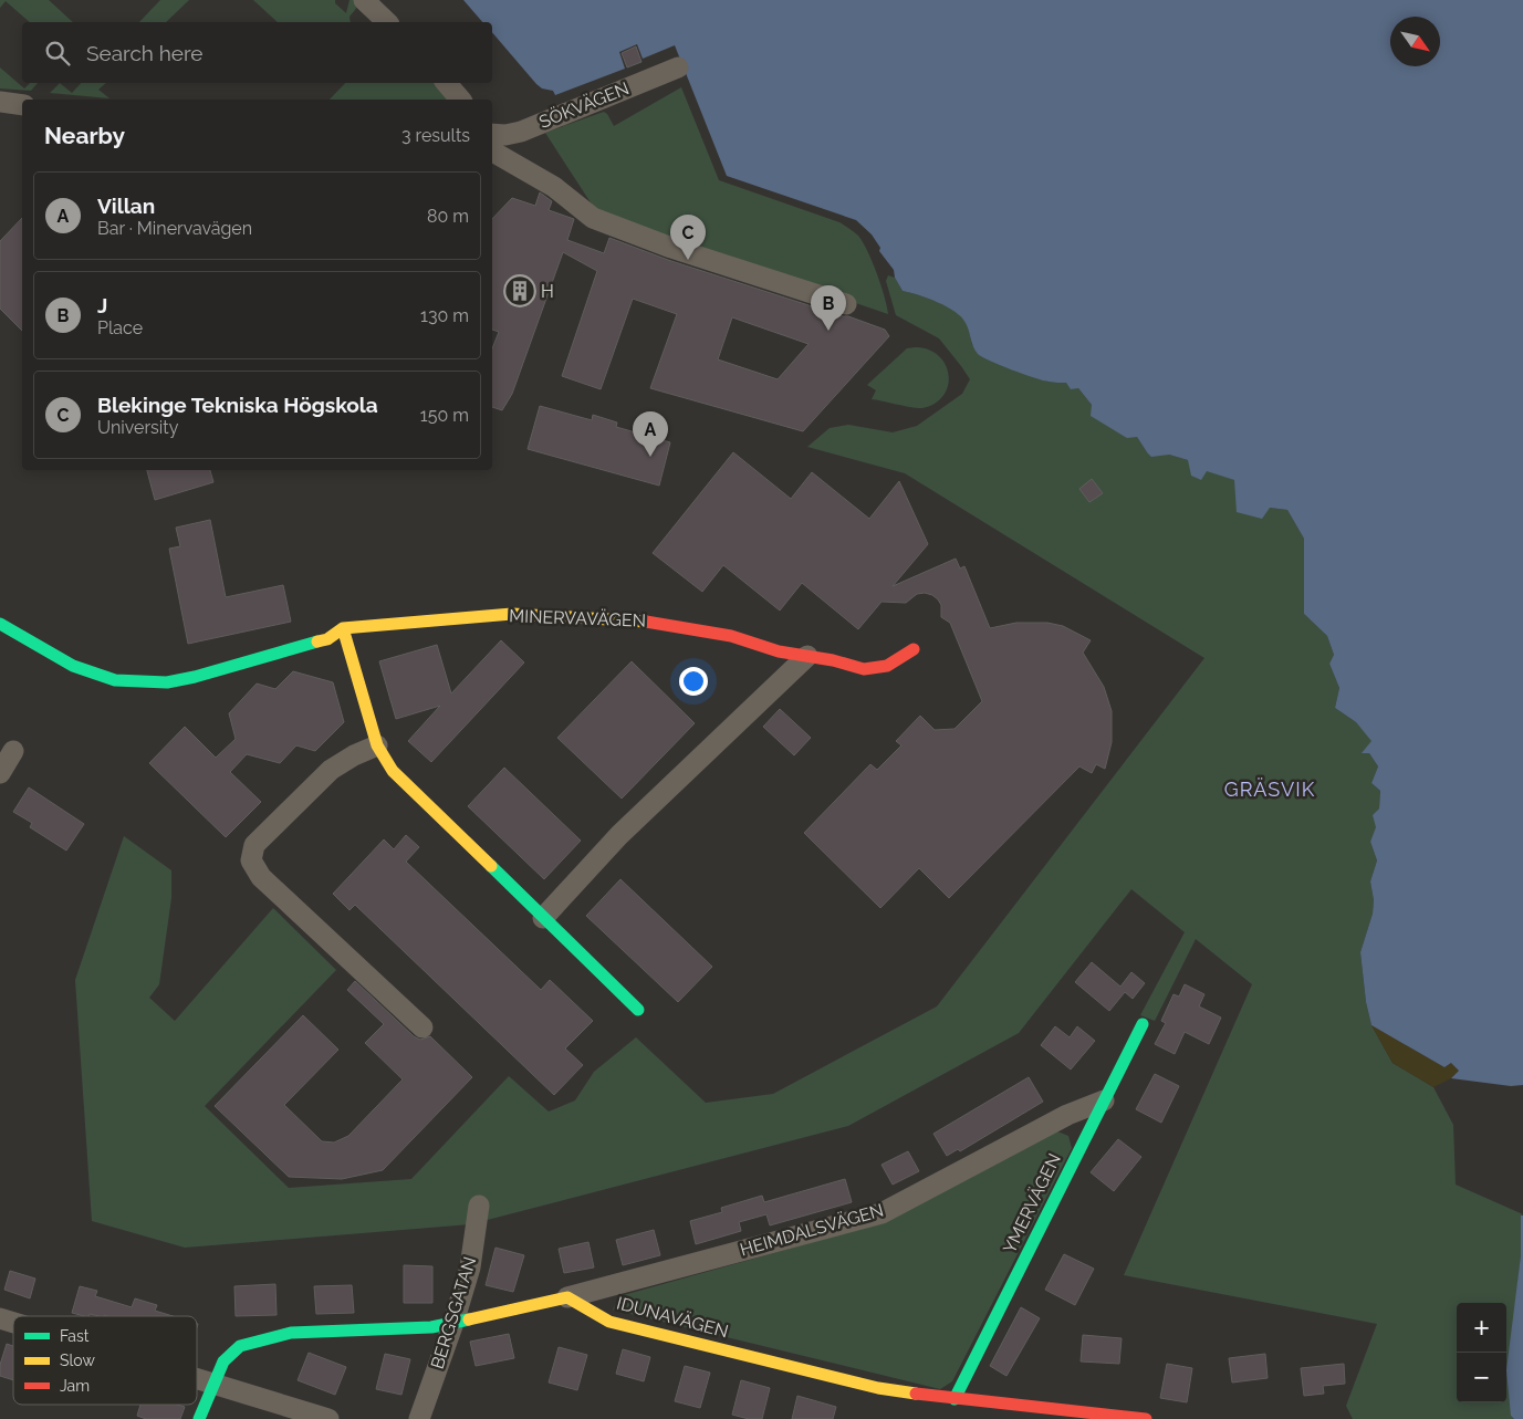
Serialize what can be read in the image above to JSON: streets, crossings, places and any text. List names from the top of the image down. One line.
{"streets":{"street":["SÖKVÄGEN","MINERVAVÄGEN","YMERVÄGEN","HEIMDALSVÄGEN","BERGSGATAN","IDUNAVÄGEN"]},"crossings":[["YMERVÄGEN","HEIMDALSVÄGEN"],["YMERVÄGEN","IDUNAVÄGEN"],["HEIMDALSVÄGEN","IDUNAVÄGEN"]],"districts":["GRÄSVIK"],"places":{"building":["H"]},"legend":["Fast","Slow","Jam"],"north":"bottom right","page":{"search":"Search here","heading":["Nearby","3 results"],"list":[{"mark":"A","name":"Villan","note":"Bar · Minervavägen","value":"80 m"},{"mark":"B","name":"J","note":"Place","value":"130 m"},{"mark":"C","name":"Blekinge Tekniska Högskola","note":"University","value":"150 m"}],"pins":["C","B","A"],"map_buttons":["+","−"]}}
